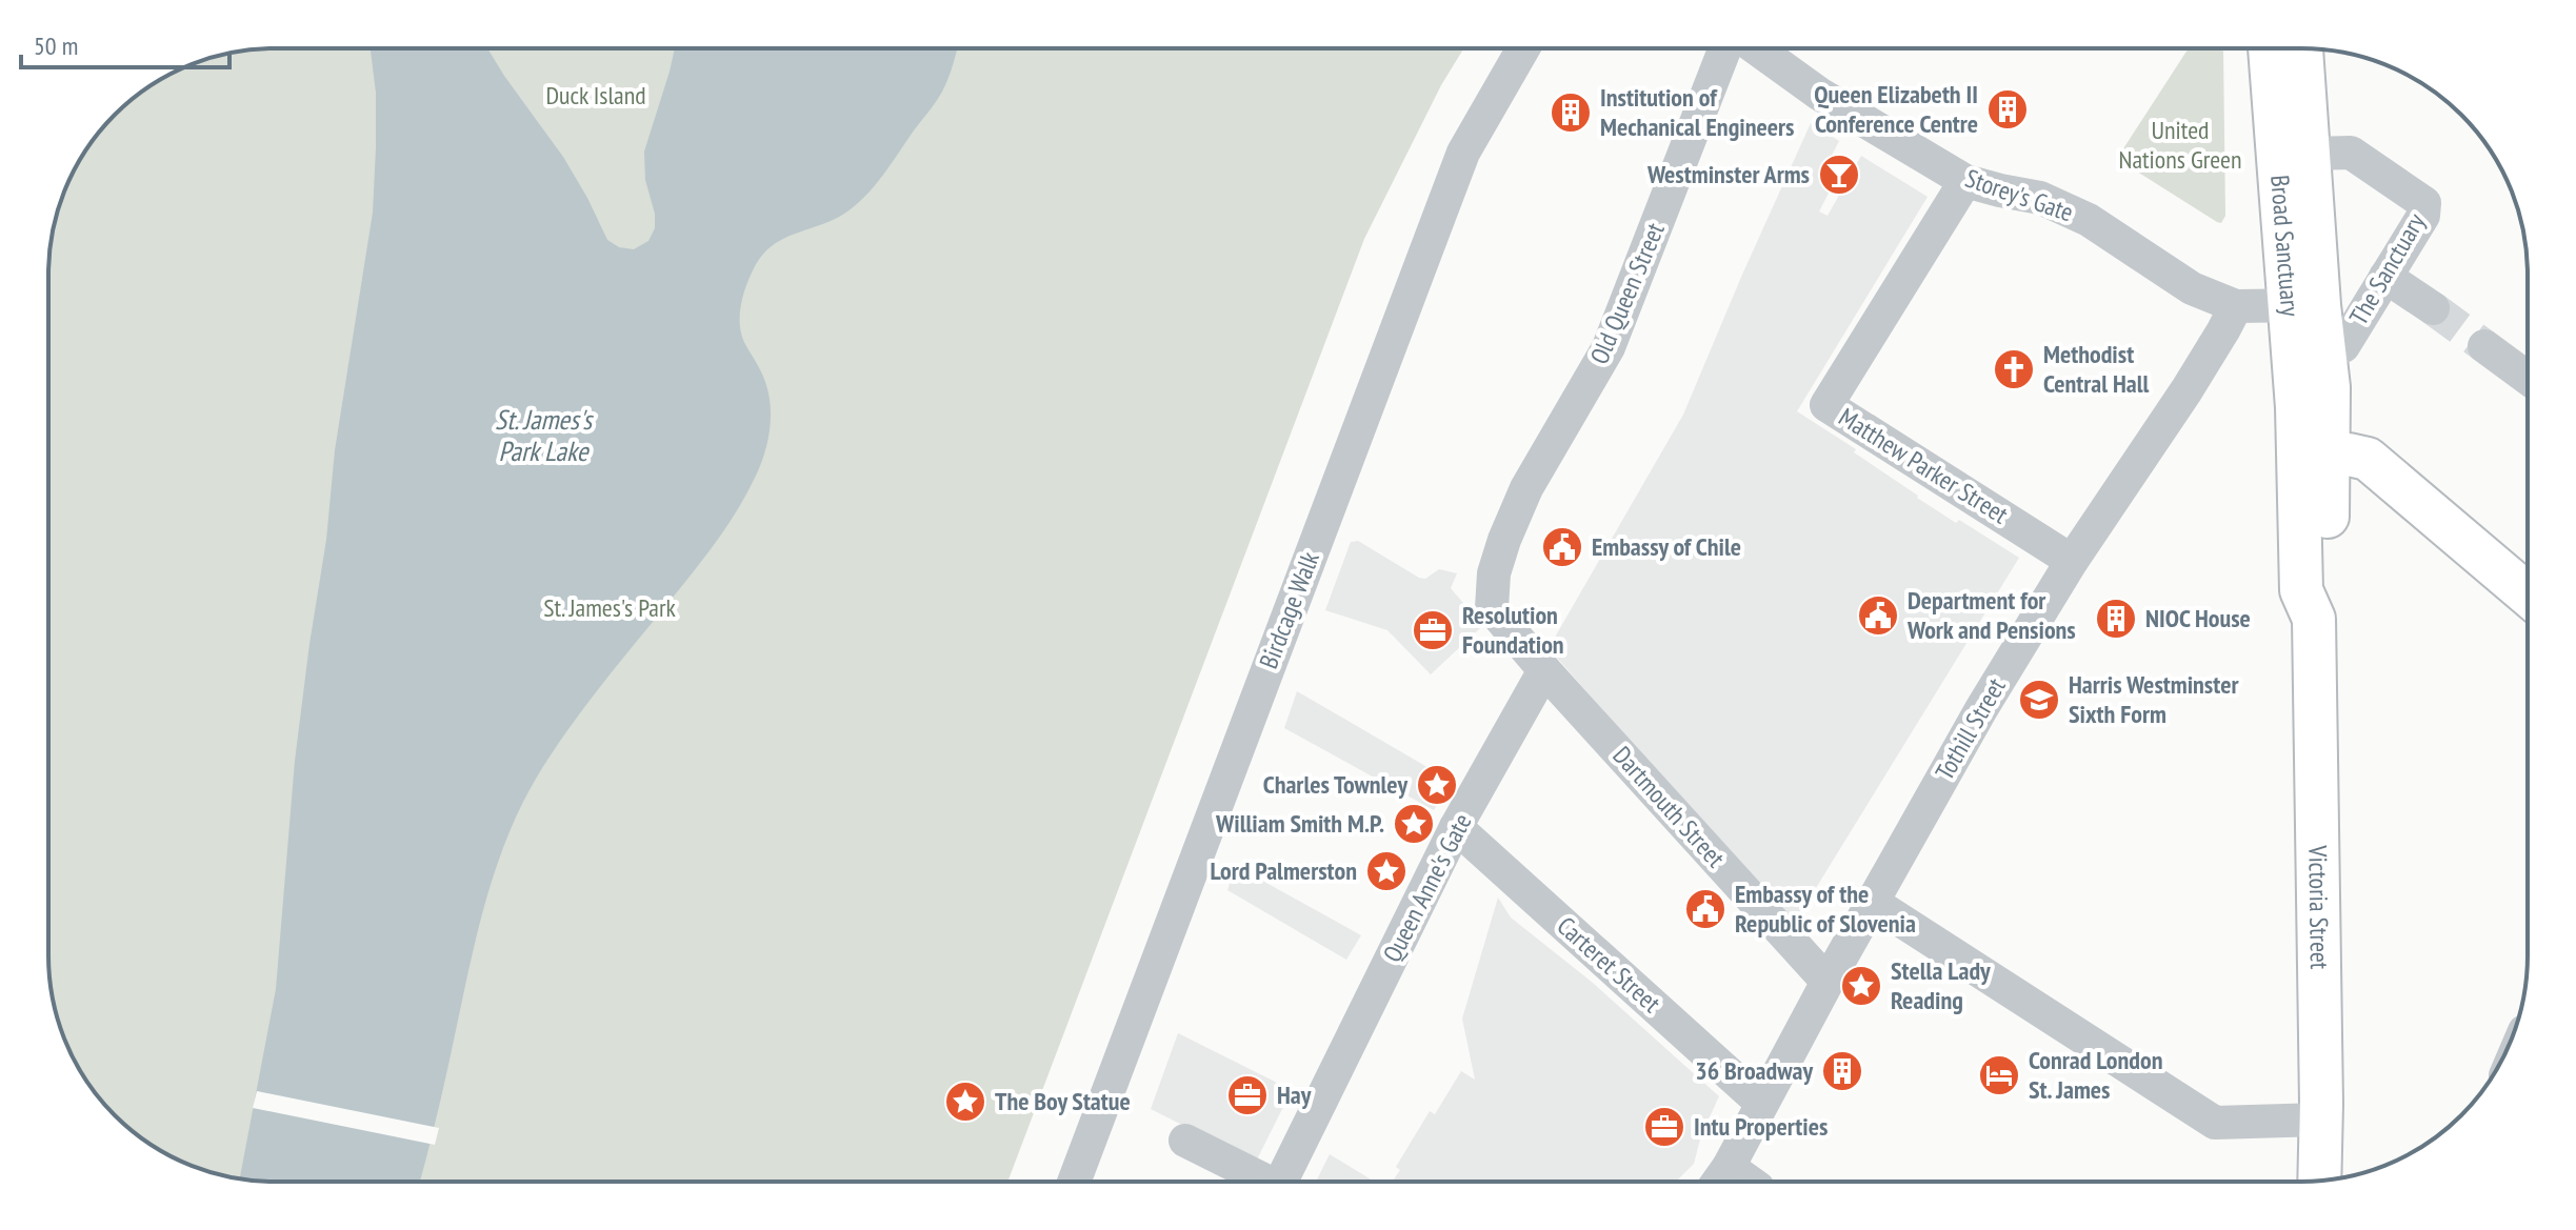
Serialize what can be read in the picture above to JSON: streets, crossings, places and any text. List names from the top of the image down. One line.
{"streets":{"main road":["Broad Sanctuary","Victoria Street"],"street":["Storey's Gate","The Sanctuary","Old Queen Street","Matthew Parker Street","Birdcage Walk","Tothill Street","Dartmouth Street","Queen Anne's Gate","Carteret Street"]},"crossings":[["Storey's Gate","Broad Sanctuary"],["Storey's Gate","Matthew Parker Street"],["Storey's Gate","Tothill Street"],["Broad Sanctuary","The Sanctuary"],["Broad Sanctuary","Victoria Street"],["Old Queen Street","Dartmouth Street"],["Old Queen Street","Queen Anne's Gate"],["Matthew Parker Street","Tothill Street"],["Tothill Street","Dartmouth Street"],["Tothill Street","Carteret Street"],["Dartmouth Street","Queen Anne's Gate"],["Queen Anne's Gate","Carteret Street"]],"water":["St. James's Park Lake"],"parks":["Duck Island","United Nations Green","St. James's Park"],"places":{"building":["Queen Elizabeth II Conference Centre","Institution of Mechanical Engineers","NIOC House","36 Broadway"],"bar":["Westminster Arms"],"church":["Methodist Central Hall"],"public building":["Embassy of Chile","Department for Work and Pensions","Embassy of the Republic of Slovenia"],"office":["Resolution Foundation","Hay","Intu Properties"],"school or university":["Harris Westminster Sixth Form"],"place":["Charles Townley","William Smith M.P.","Lord Palmerston","Stella Lady Reading","The Boy Statue"],"hotel":["Conrad London St. James"]},"scale_bar":"50 m"}
